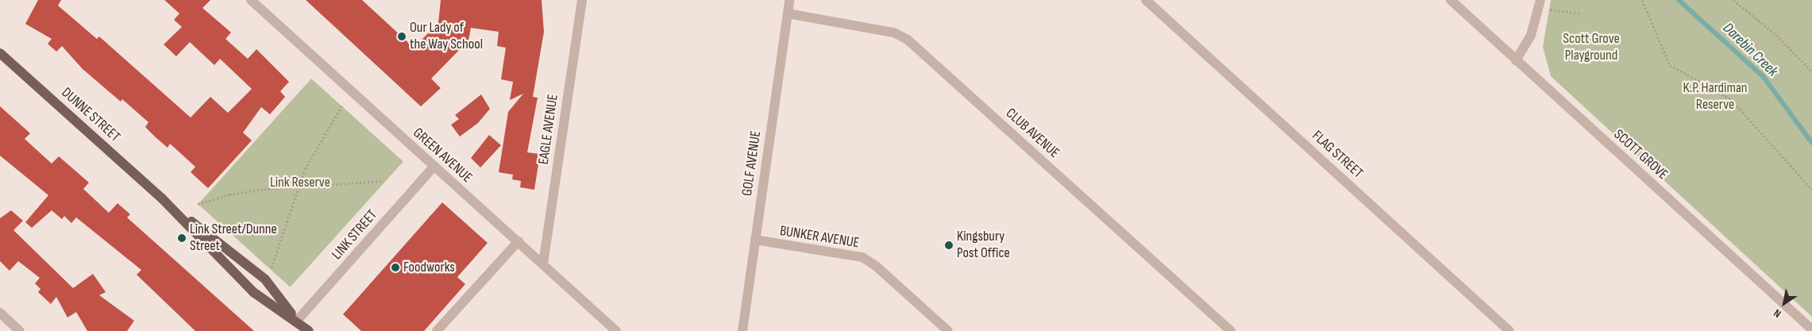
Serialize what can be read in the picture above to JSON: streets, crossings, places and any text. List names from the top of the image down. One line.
{"streets":{"main road":["DUNNE STREET"],"street":["EAGLE AVENUE","CLUB AVENUE","FLAG STREET","SCOTT GROVE","GREEN AVENUE","GOLF AVENUE","LINK STREET","BUNKER AVENUE"]},"crossings":[["DUNNE STREET","LINK STREET"],["EAGLE AVENUE","GREEN AVENUE"],["CLUB AVENUE","GOLF AVENUE"],["GREEN AVENUE","LINK STREET"],["GOLF AVENUE","BUNKER AVENUE"]],"water":["Darebin Creek"],"parks":["Scott Grove Playground","K.P. Hardiman Reserve","Link Reserve"],"places":["Our Lady of the Way School","Link Street/Dunne Street","Kingsbury Post Office","Foodworks"],"north":"bottom left"}
